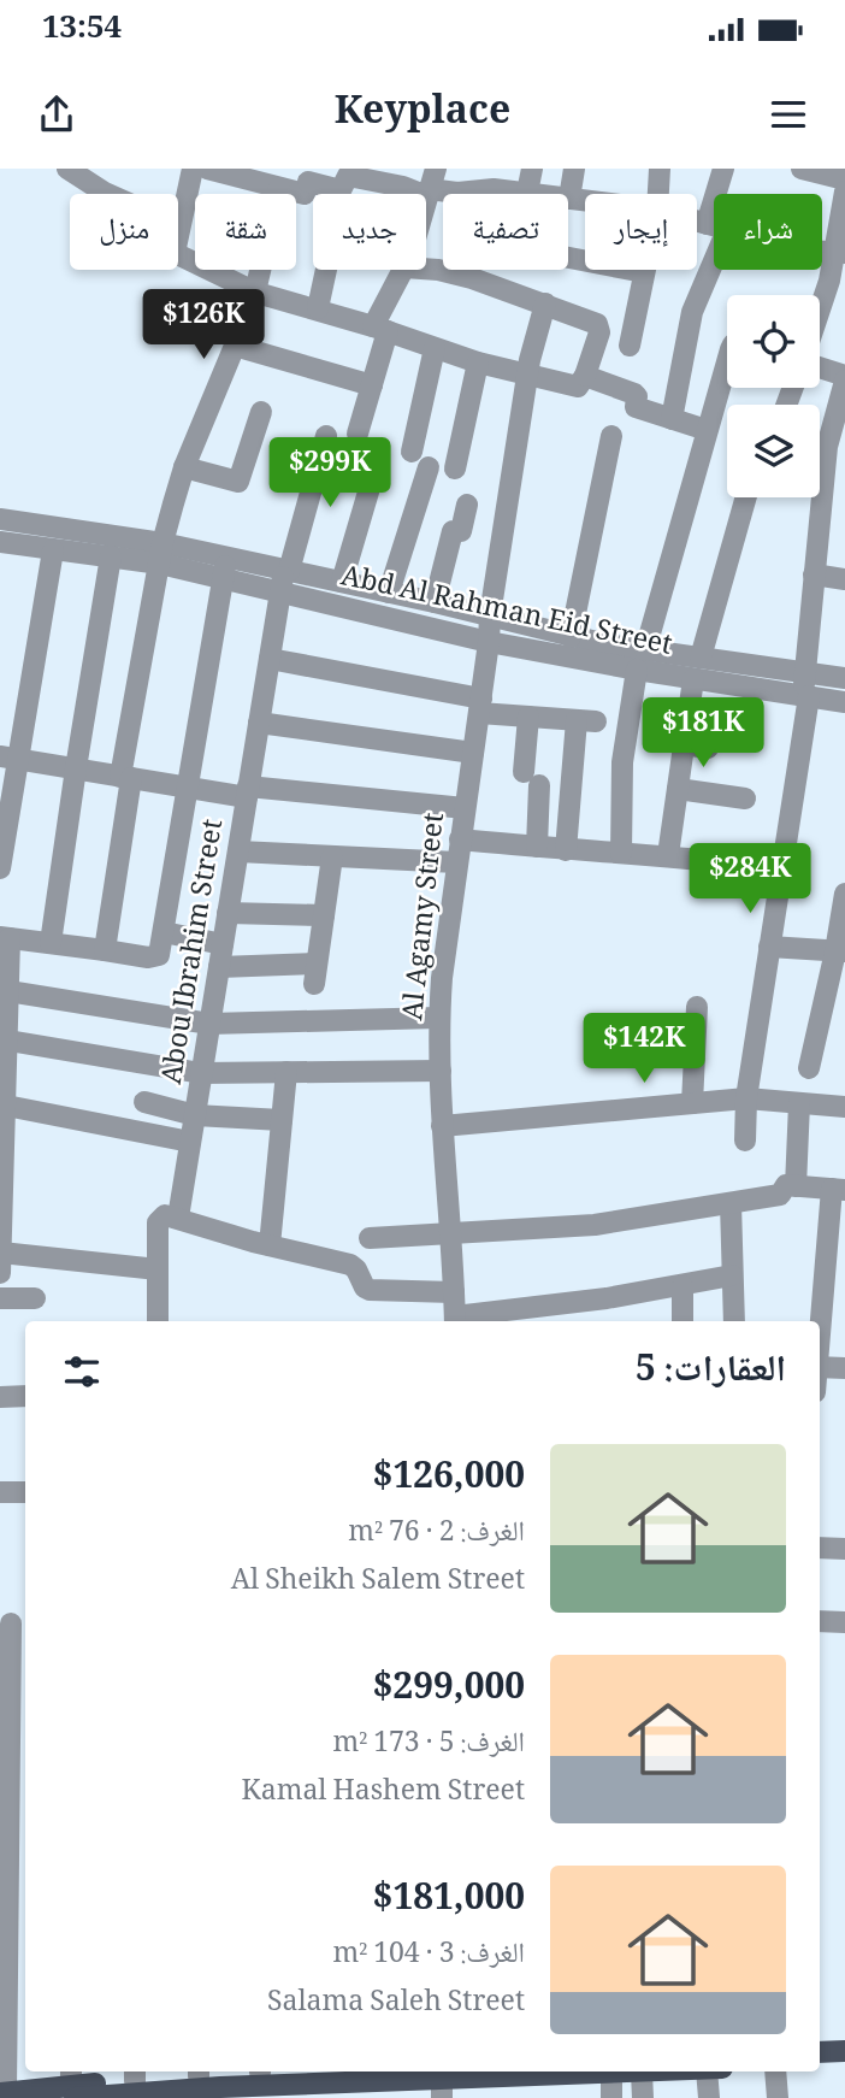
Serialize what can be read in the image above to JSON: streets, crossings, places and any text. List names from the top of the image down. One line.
{"streets":{"street":["Abd Al Rahman Eid Street","Al Agamy Street","Abou Ibrahim Street"]},"crossings":[["Abd Al Rahman Eid Street","Al Agamy Street"],["Abd Al Rahman Eid Street","Abou Ibrahim Street"]],"page":{"status":"13:54","header":"Keyplace","chip":["شراء","إيجار","تصفية","جديد","شقة","منزل"],"price":["$126K","$299K","$181K","$284K","$142K"],"heading":"العقارات: 5","list":[{"name":"$126,000","note":"الغرف: 2 · 76 m² · Al Sheikh Salem Street"},{"name":"$299,000","note":"الغرف: 5 · 173 m² · Kamal Hashem Street"},{"name":"$181,000","note":"الغرف: 3 · 104 m² · Salama Saleh Street"}]}}
